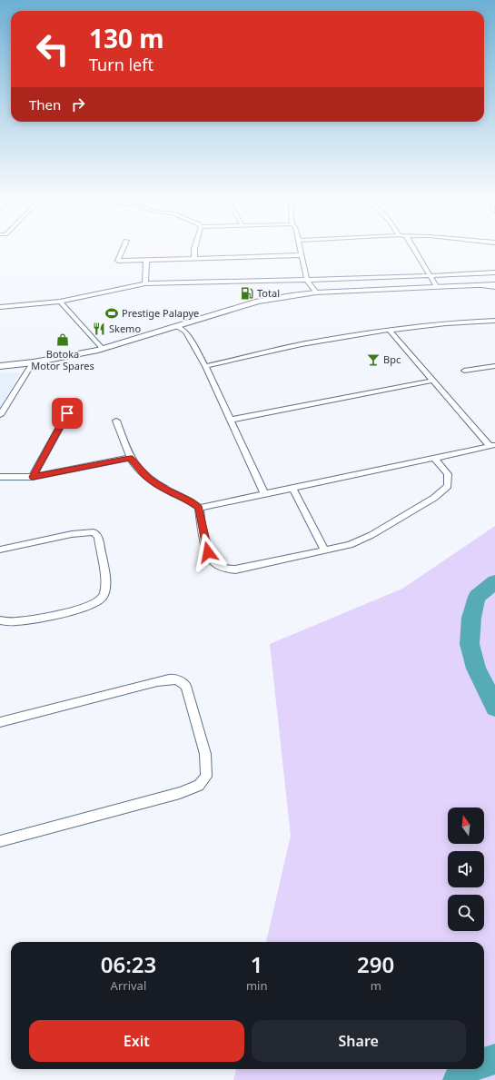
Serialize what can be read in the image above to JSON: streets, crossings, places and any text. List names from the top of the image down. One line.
{"places":{"fuel station":["Total"],"sports":["Prestige Palapye"],"restaurant":["Skemo"],"shop":["Botoka Motor Spares"],"bar":["Bpc"]},"north":"top","page":{"turn":["130 m","Turn left"],"then":"Then","eta":["06:23","Arrival","1","min","290","m"],"buttons":["Exit","Share"]}}
